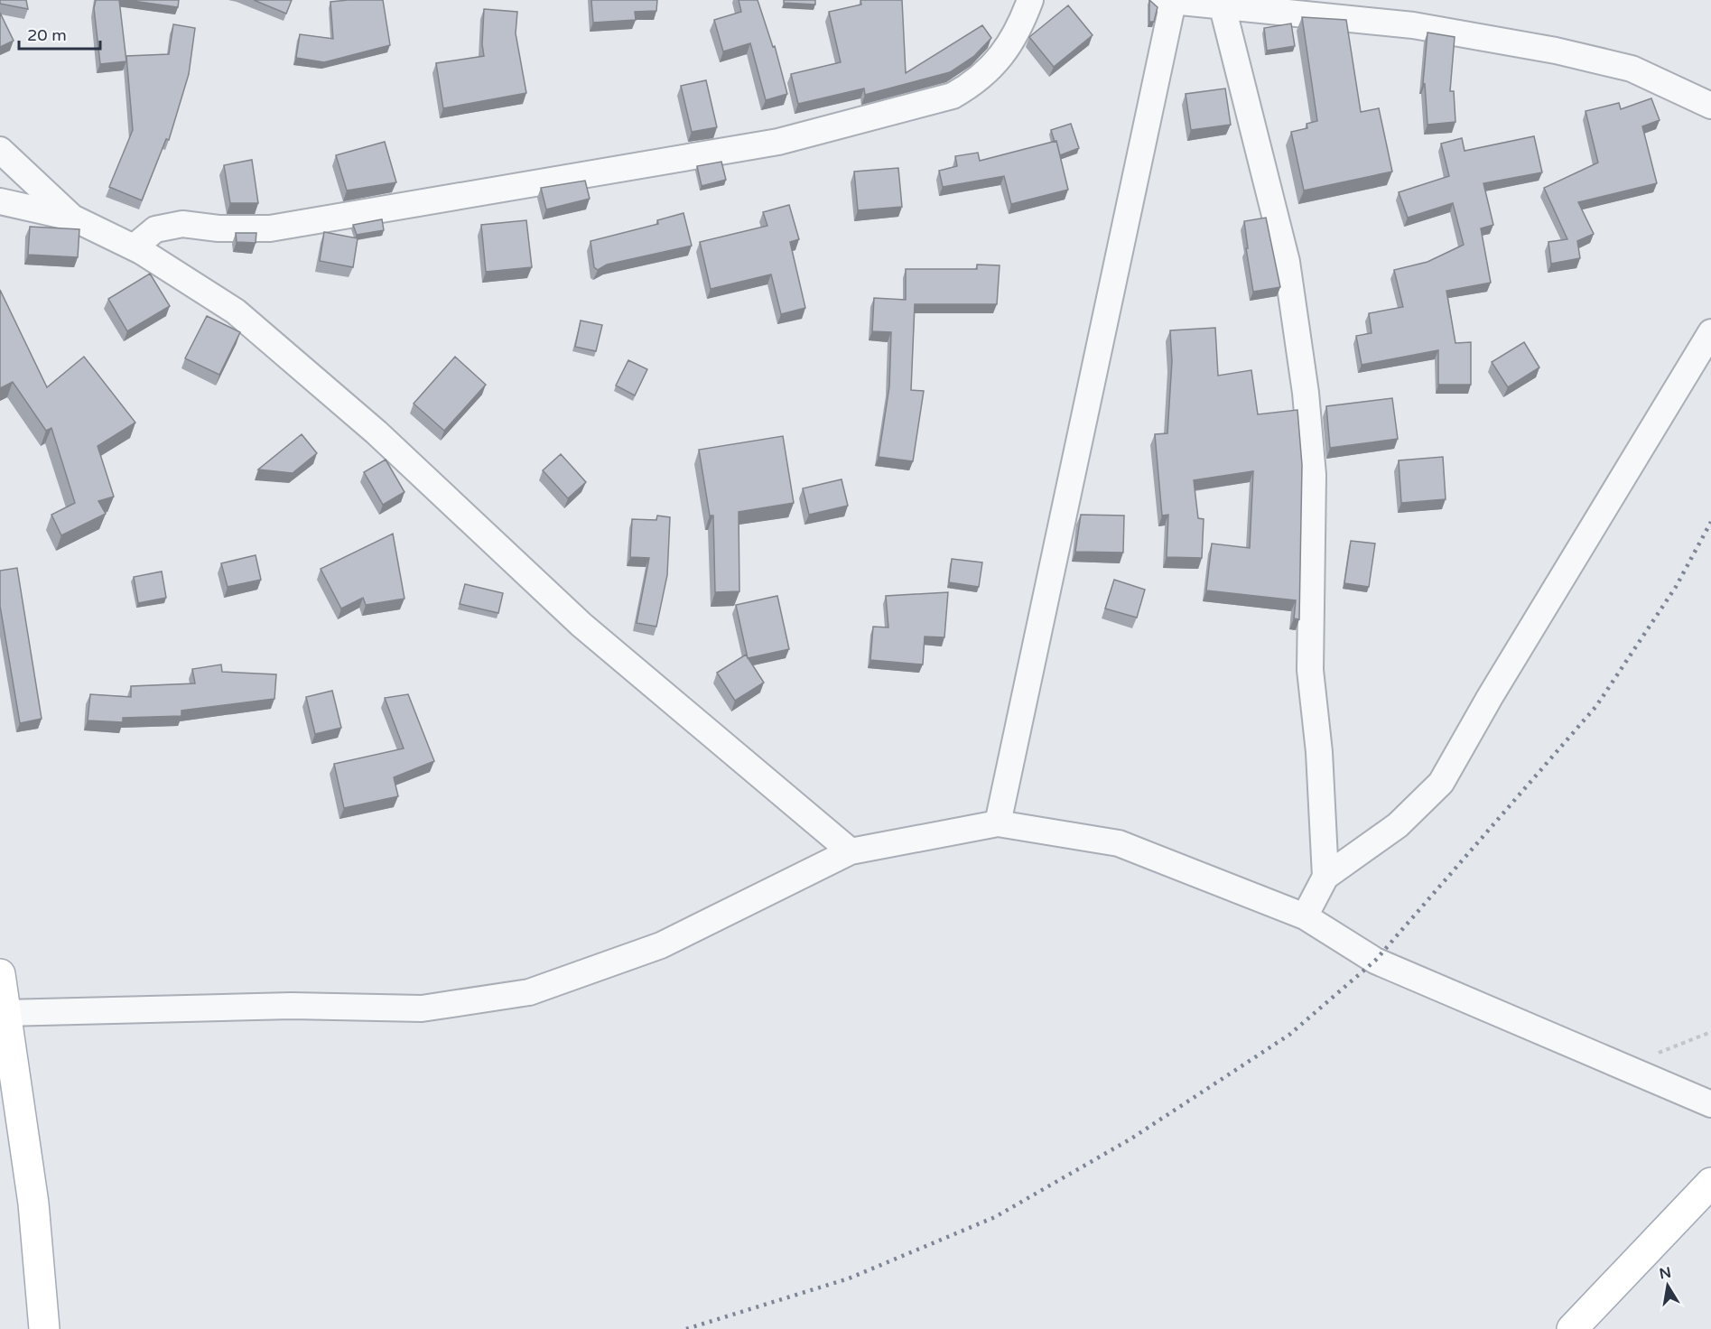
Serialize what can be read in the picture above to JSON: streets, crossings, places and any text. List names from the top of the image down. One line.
{"scale_bar":"20 m","north":"top"}
